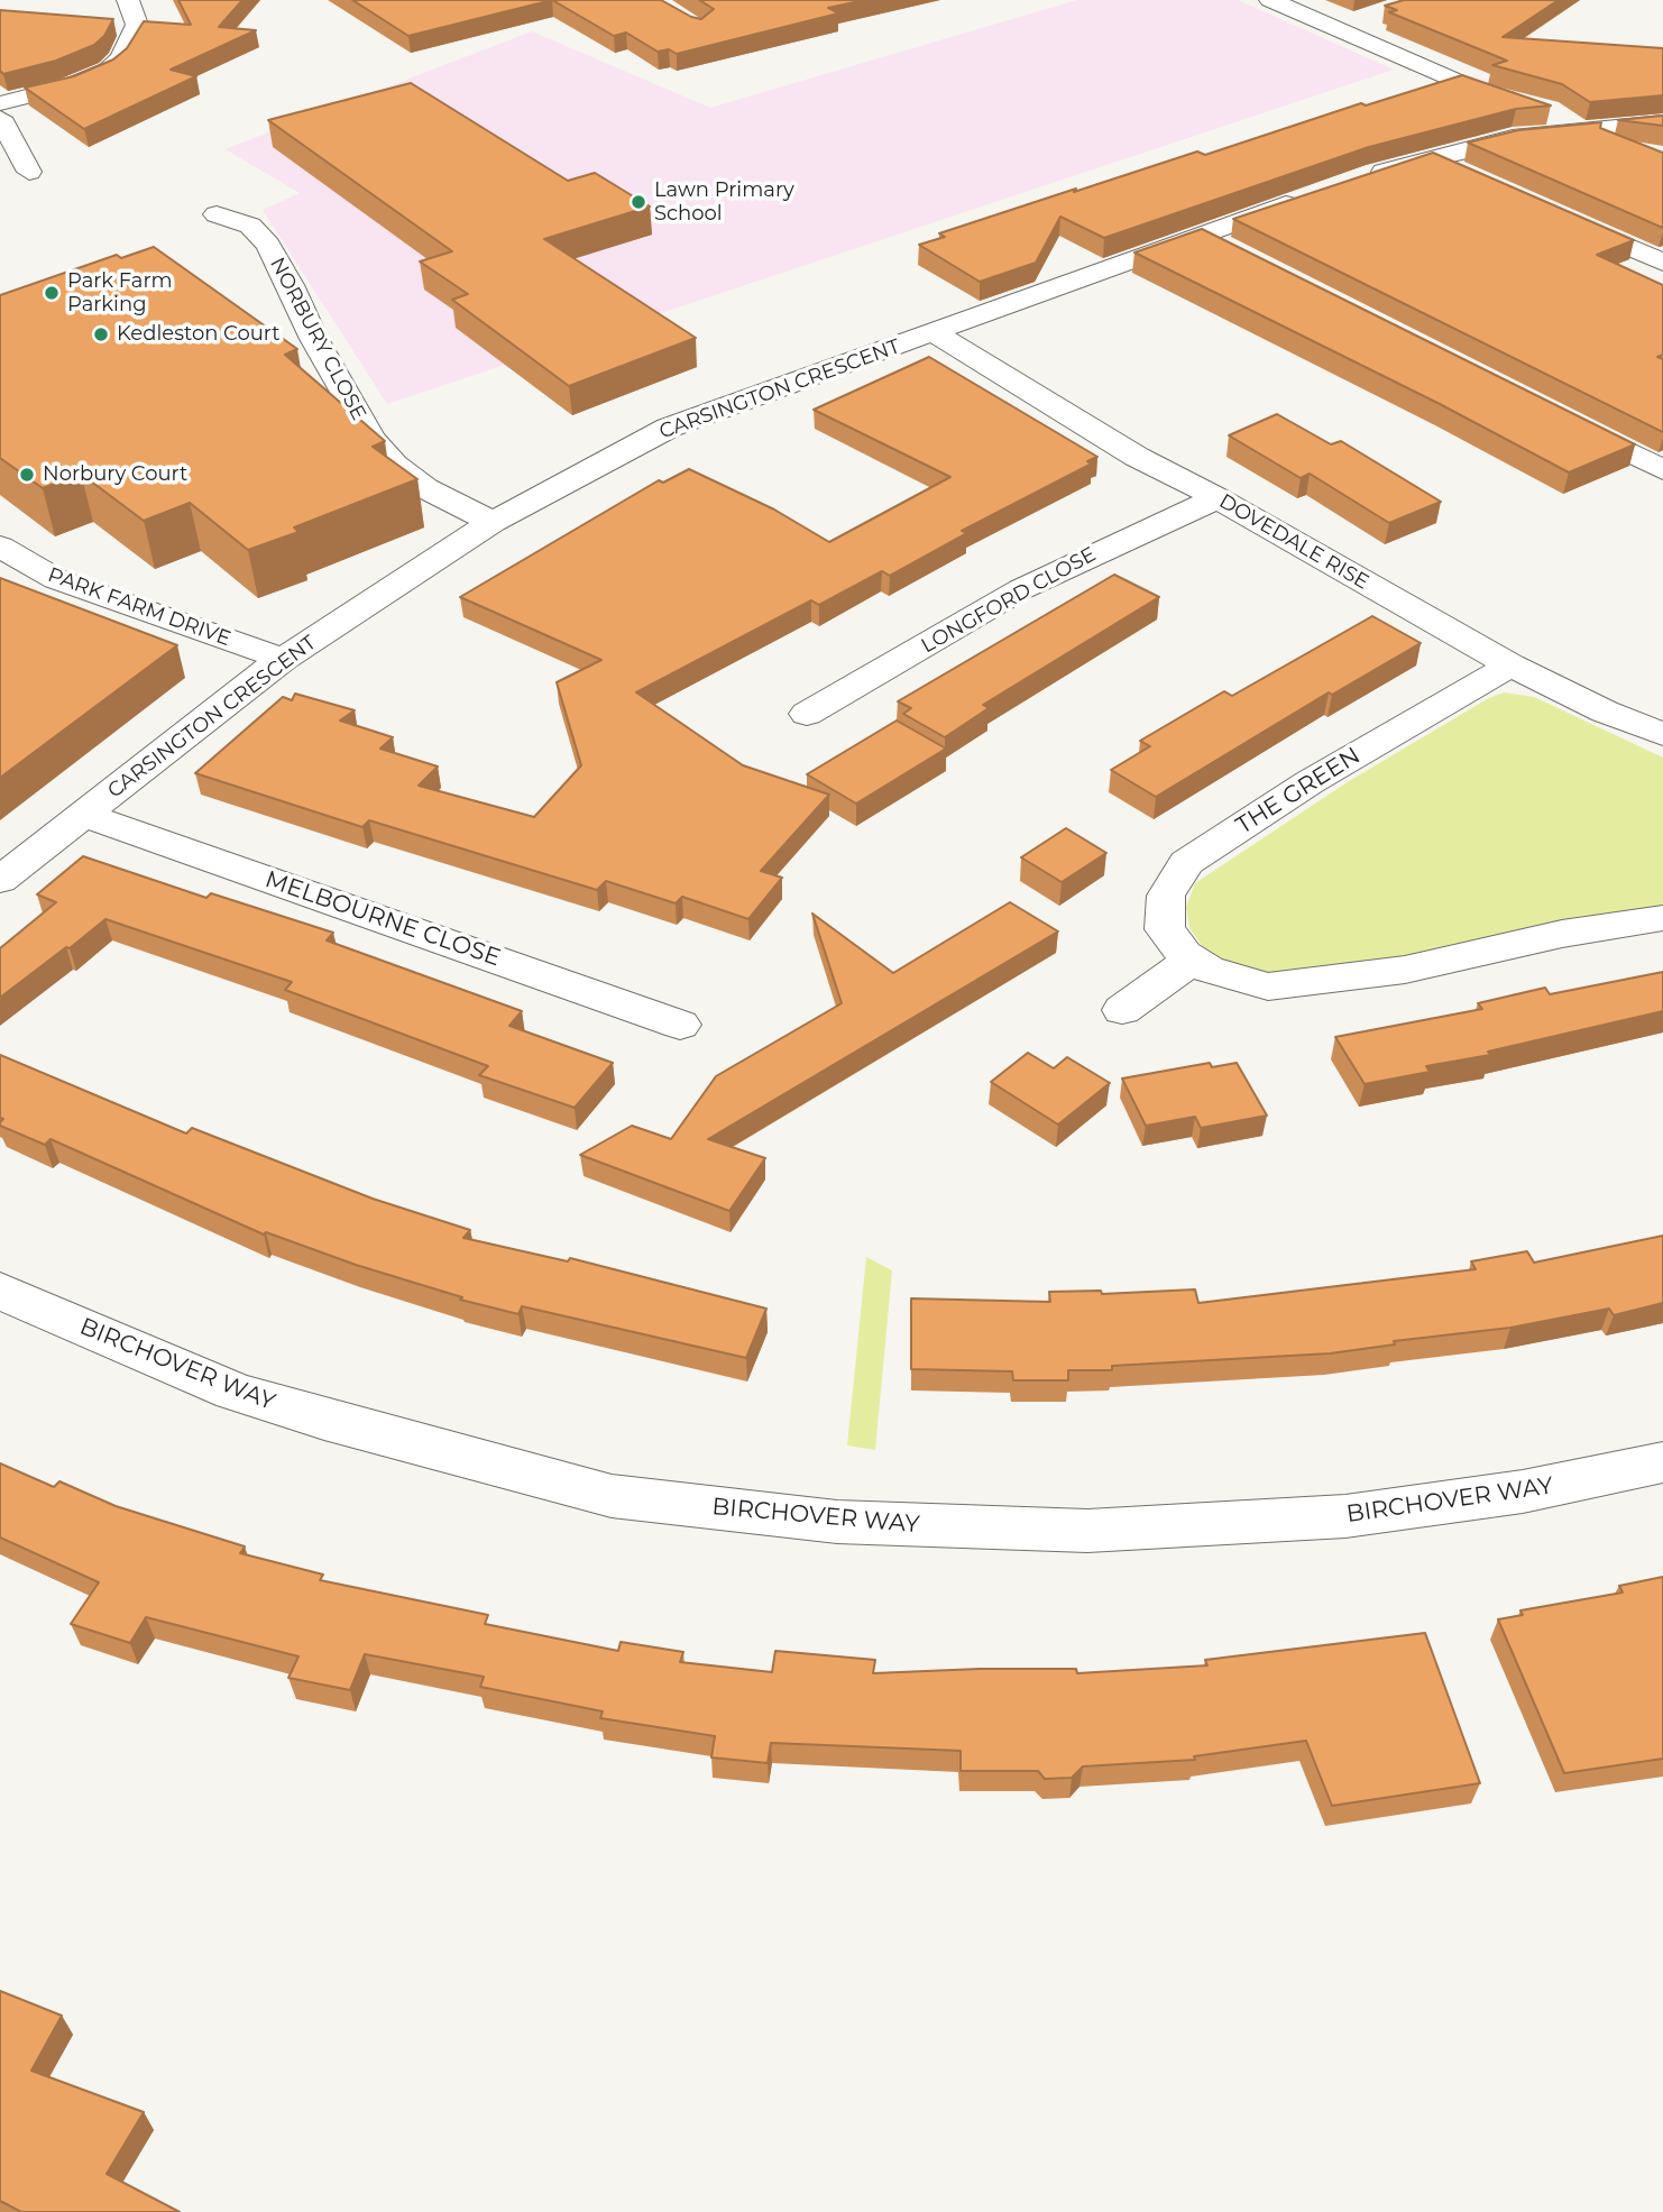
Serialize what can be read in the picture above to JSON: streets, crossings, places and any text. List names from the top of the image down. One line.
{"streets":{"street":["NORBURY CLOSE","CARSINGTON CRESCENT","DOVEDALE RISE","LONGFORD CLOSE","PARK FARM DRIVE","THE GREEN","MELBOURNE CLOSE","BIRCHOVER WAY"]},"crossings":[["NORBURY CLOSE","CARSINGTON CRESCENT"],["CARSINGTON CRESCENT","DOVEDALE RISE"],["CARSINGTON CRESCENT","PARK FARM DRIVE"],["CARSINGTON CRESCENT","MELBOURNE CLOSE"],["DOVEDALE RISE","LONGFORD CLOSE"],["DOVEDALE RISE","THE GREEN"]],"places":["Lawn Primary School","Park Farm Parking","Kedleston Court","Norbury Court"]}
